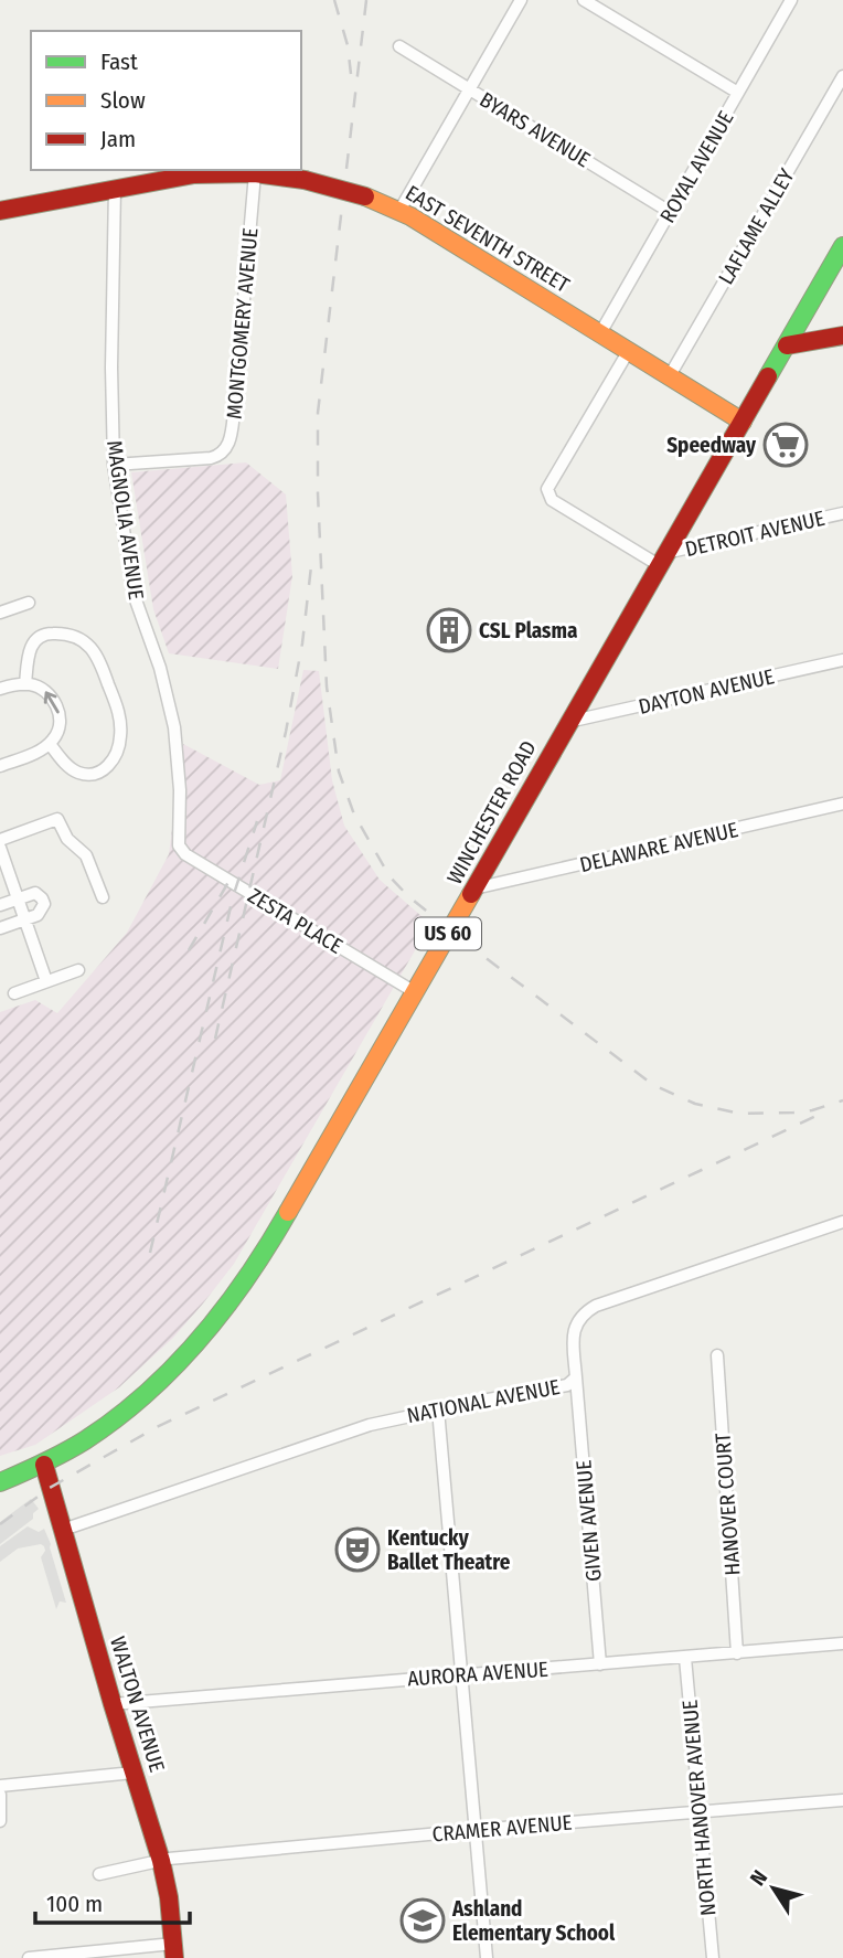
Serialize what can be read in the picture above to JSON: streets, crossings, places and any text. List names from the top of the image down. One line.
{"streets":{"main road":["EAST SEVENTH STREET","WINCHESTER ROAD","US 60","WALTON AVENUE"],"street":["BYARS AVENUE","ROYAL AVENUE","LAFLAME ALLEY","MONTGOMERY AVENUE","MAGNOLIA AVENUE","DETROIT AVENUE","DAYTON AVENUE","DELAWARE AVENUE","ZESTA PLACE","NATIONAL AVENUE","HANOVER COURT","GIVEN AVENUE","AURORA AVENUE","NORTH HANOVER AVENUE","CRAMER AVENUE"]},"crossings":[["BYARS AVENUE","ROYAL AVENUE"],["ROYAL AVENUE","EAST SEVENTH STREET"],["LAFLAME ALLEY","EAST SEVENTH STREET"],["EAST SEVENTH STREET","MONTGOMERY AVENUE"],["EAST SEVENTH STREET","MAGNOLIA AVENUE"],["EAST SEVENTH STREET","DETROIT AVENUE"],["EAST SEVENTH STREET","WINCHESTER ROAD"],["MONTGOMERY AVENUE","MAGNOLIA AVENUE"],["MAGNOLIA AVENUE","ZESTA PLACE"],["DETROIT AVENUE","WINCHESTER ROAD"],["DAYTON AVENUE","WINCHESTER ROAD"],["WINCHESTER ROAD","DELAWARE AVENUE"],["WINCHESTER ROAD","ZESTA PLACE"],["WINCHESTER ROAD","WALTON AVENUE"],["NATIONAL AVENUE","GIVEN AVENUE"],["NATIONAL AVENUE","WALTON AVENUE"],["HANOVER COURT","AURORA AVENUE"],["GIVEN AVENUE","AURORA AVENUE"],["AURORA AVENUE","WALTON AVENUE"],["AURORA AVENUE","NORTH HANOVER AVENUE"],["WALTON AVENUE","CRAMER AVENUE"],["NORTH HANOVER AVENUE","CRAMER AVENUE"]],"places":{"supermarket":["Speedway"],"building":["CSL Plasma"],"theatre":["Kentucky Ballet Theatre"],"school or university":["Ashland Elementary School"]},"legend":["Fast","Slow","Jam"],"scale_bar":"100 m","north":"top left"}
